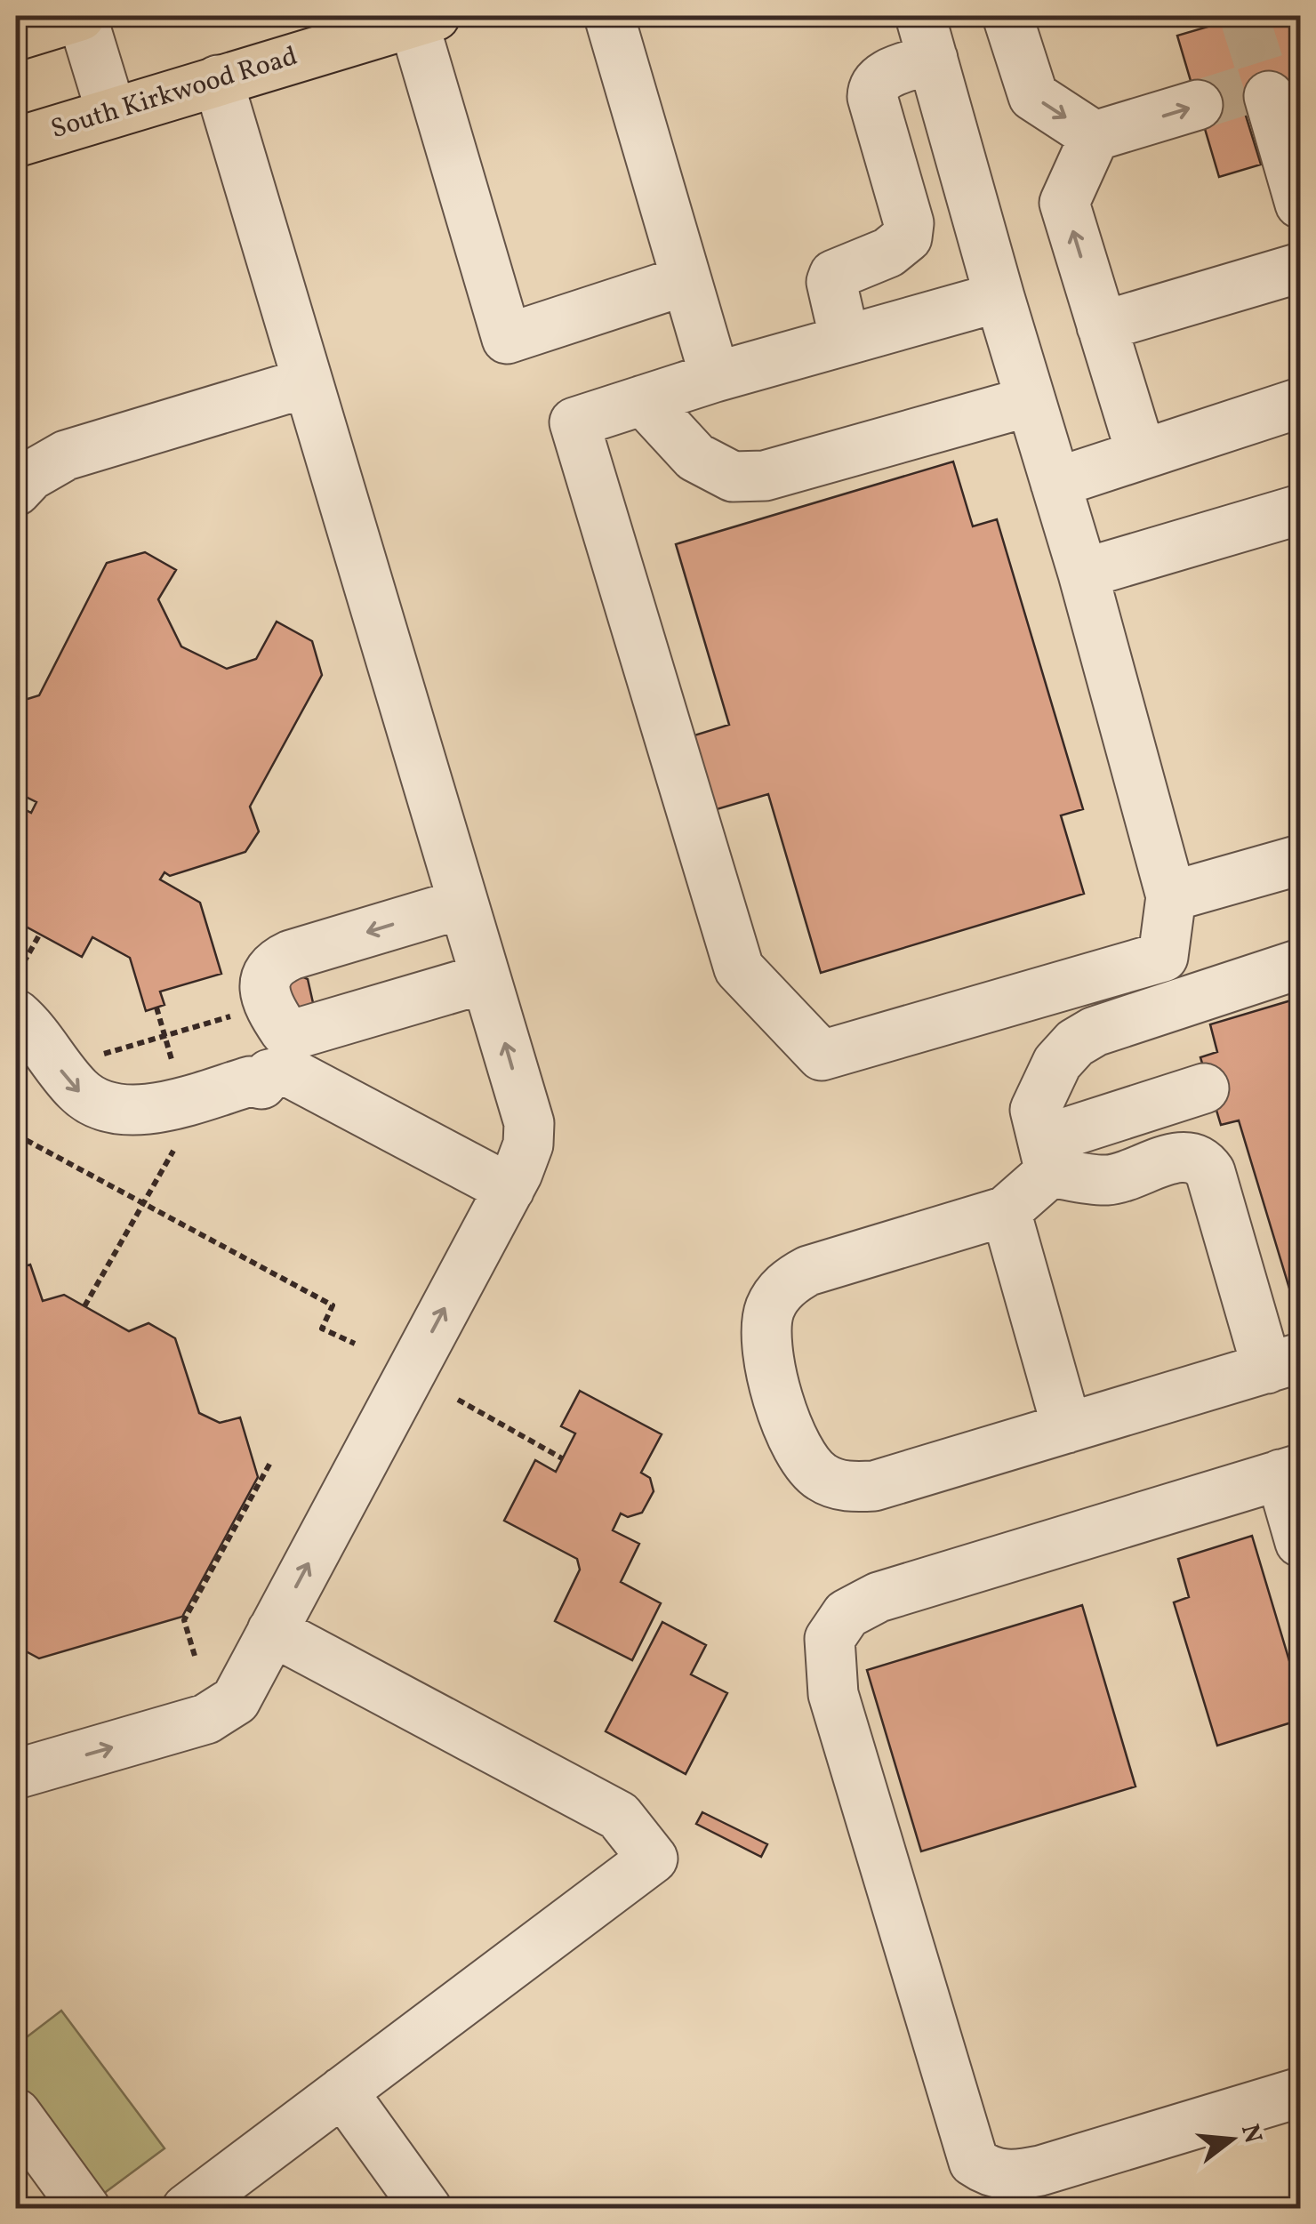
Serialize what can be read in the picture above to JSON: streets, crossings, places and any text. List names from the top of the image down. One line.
{"streets":{"main road":["South Kirkwood Road"]},"north":"right"}
